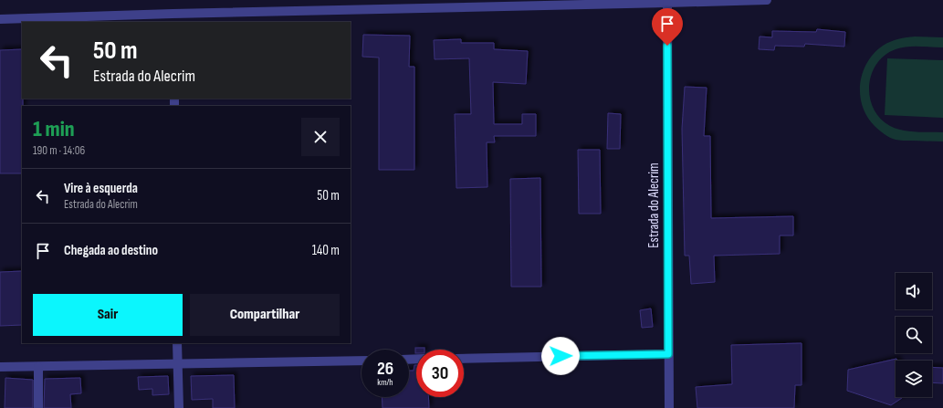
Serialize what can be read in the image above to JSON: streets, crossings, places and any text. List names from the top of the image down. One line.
{"streets":{"street":["Estrada do Alecrim"]},"page":{"turn":["50 m","Estrada do Alecrim"],"heading":["1 min","190 m · 14:06"],"list":[{"name":"Vire à esquerda","note":"Estrada do Alecrim","value":"50 m"},{"name":"Chegada ao destino","value":"140 m"}],"buttons":["Sair","Compartilhar"],"speed":"26 km/h","limit":"30"}}
